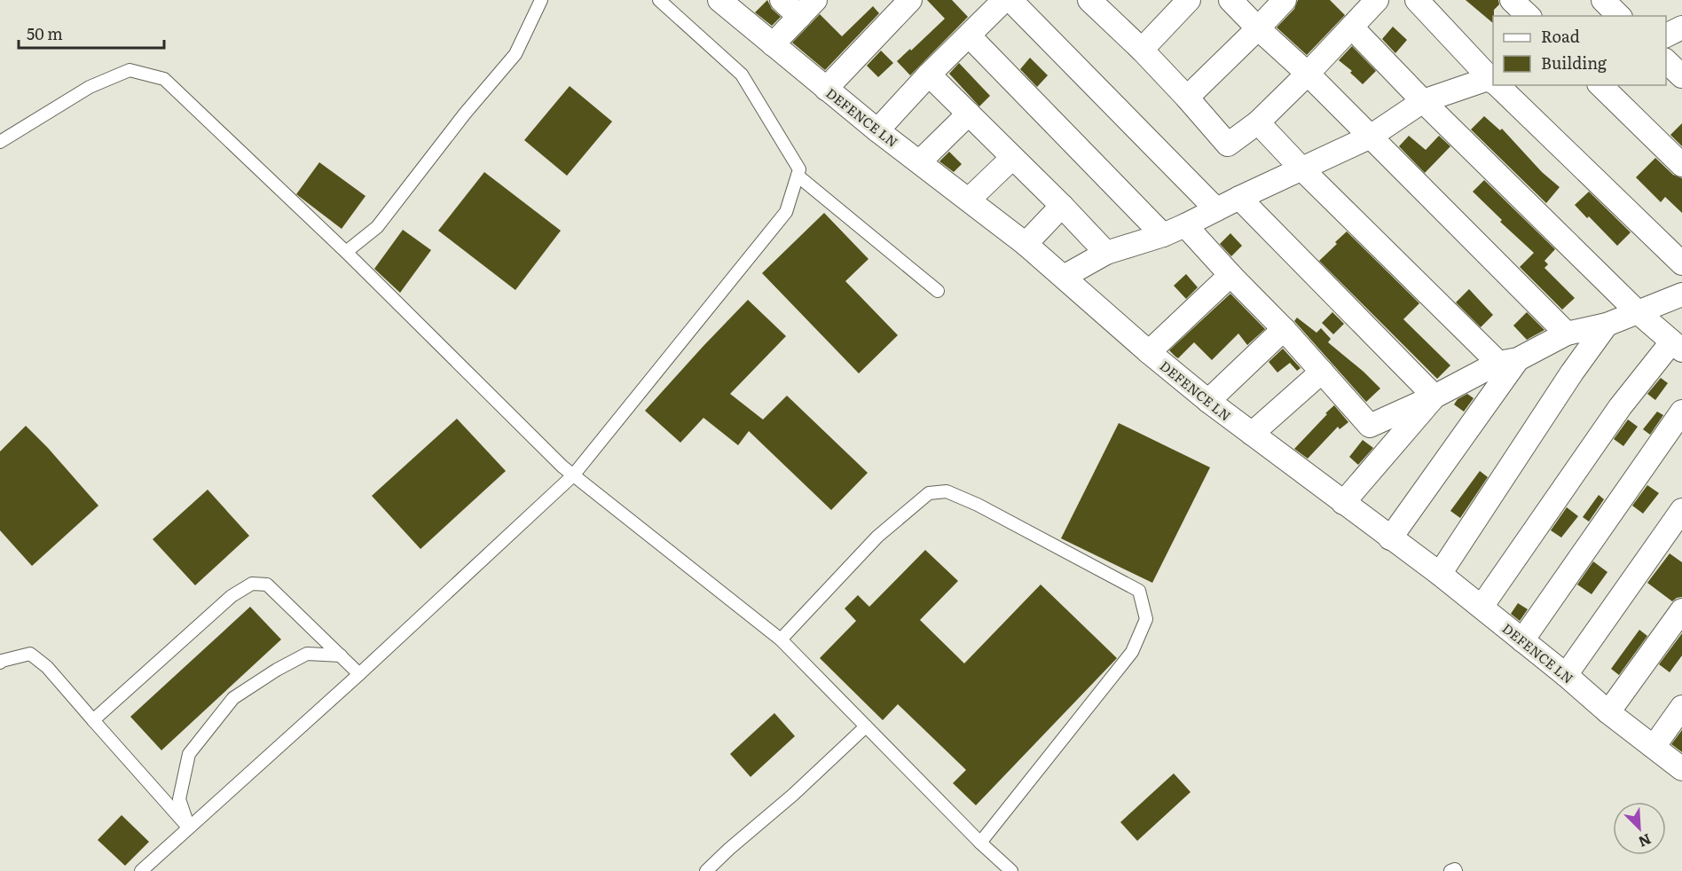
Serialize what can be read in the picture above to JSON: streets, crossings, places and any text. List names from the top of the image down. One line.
{"streets":{"street":["DEFENCE LN"]},"legend":["Road","Building"],"scale_bar":"50 m","north":"bottom right"}
